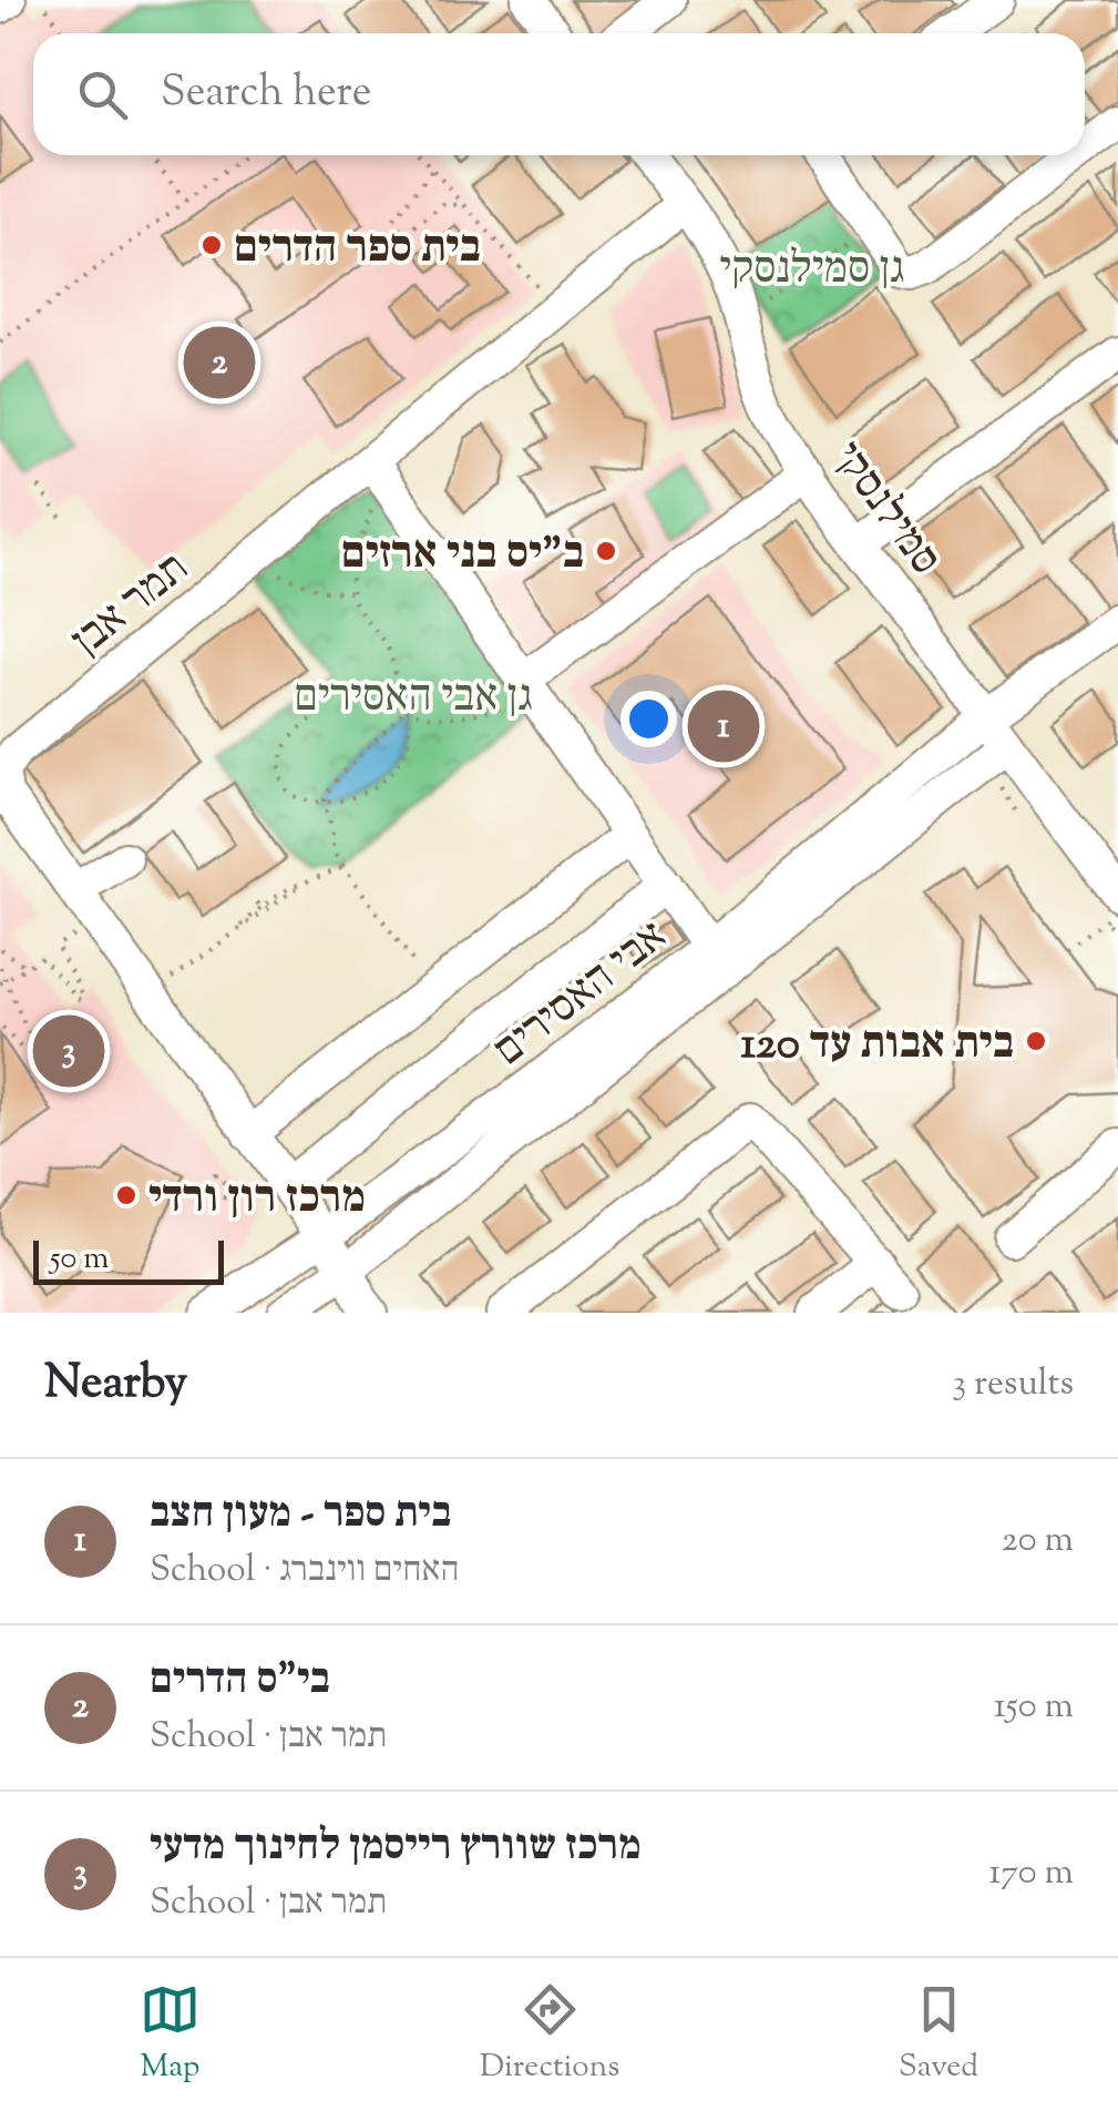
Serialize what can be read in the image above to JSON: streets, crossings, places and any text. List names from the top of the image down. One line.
{"streets":{"street":["סמילנסקי","תמר אבן","אבי האסירים"]},"crossings":[["סמילנסקי","תמר אבן"],["סמילנסקי","אבי האסירים"],["תמר אבן","אבי האסירים"]],"parks":["גן סמילנסקי","גן אבי האסירים"],"places":["בית ספר הדרים","ב\"יס בני ארזים","בית אבות עד 120","מרכז רון ורדי"],"scale_bar":"50 m","page":{"search":"Search here","pins":["2","1","3"],"scale":"50 m","heading":["Nearby","3 results"],"list":[{"mark":"1","name":"בית ספר - מעון חצב","note":"School · האחים ווינברג","value":"20 m"},{"mark":"2","name":"בי\"ס הדרים","note":"School · תמר אבן","value":"150 m"},{"mark":"3","name":"מרכז שוורץ רייסמן לחינוך מדעי","note":"School · תמר אבן","value":"170 m"}],"nav":["Map","Directions","Saved"]}}
